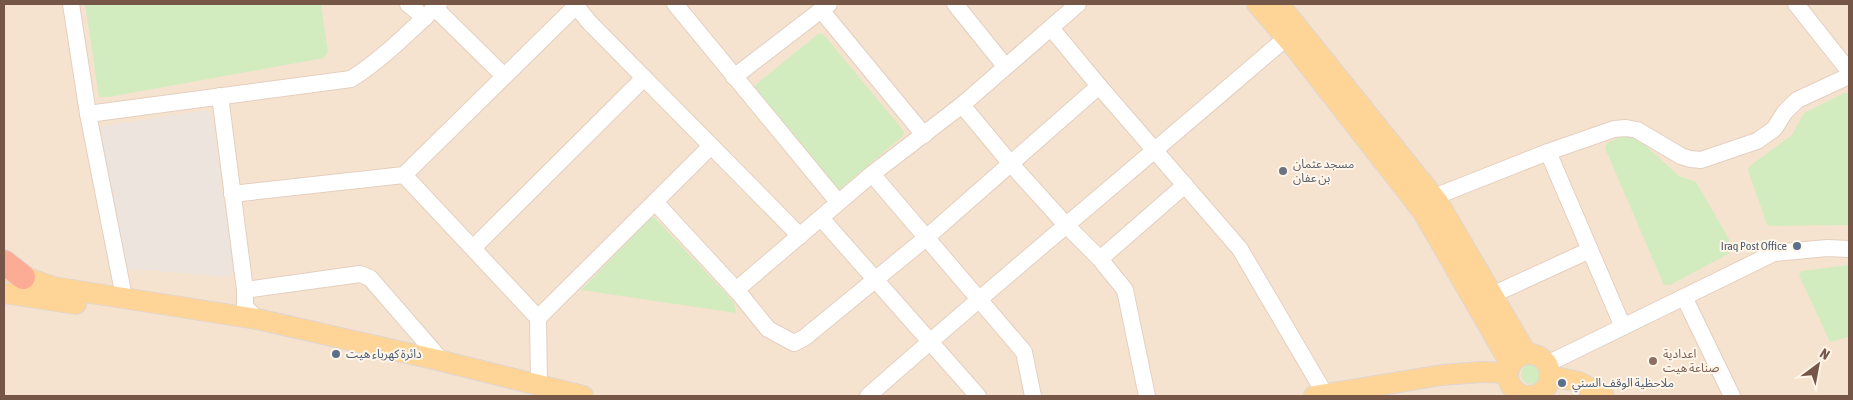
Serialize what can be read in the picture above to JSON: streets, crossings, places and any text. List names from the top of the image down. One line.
{"places":["مسجد عثمان بن عفان","Iraq Post Office","دائرة كهرباء هيت","اعدادية صناعة هيت","ملاحظية الوقف السني"],"north":"top right"}
